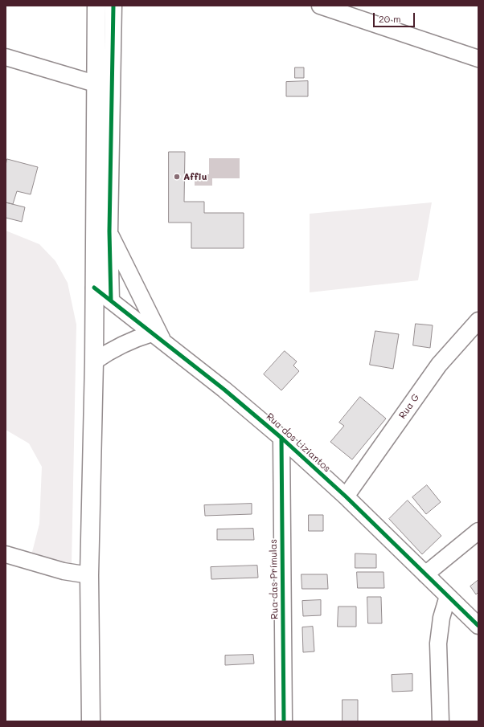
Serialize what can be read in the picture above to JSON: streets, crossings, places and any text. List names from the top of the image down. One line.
{"streets":{"street":["Rua G","Rua dos Liziantos","Rua das Prímulas"]},"crossings":[["Rua G","Rua dos Liziantos"],["Rua dos Liziantos","Rua das Prímulas"]],"places":["Affiu"],"scale_bar":"20 m"}
